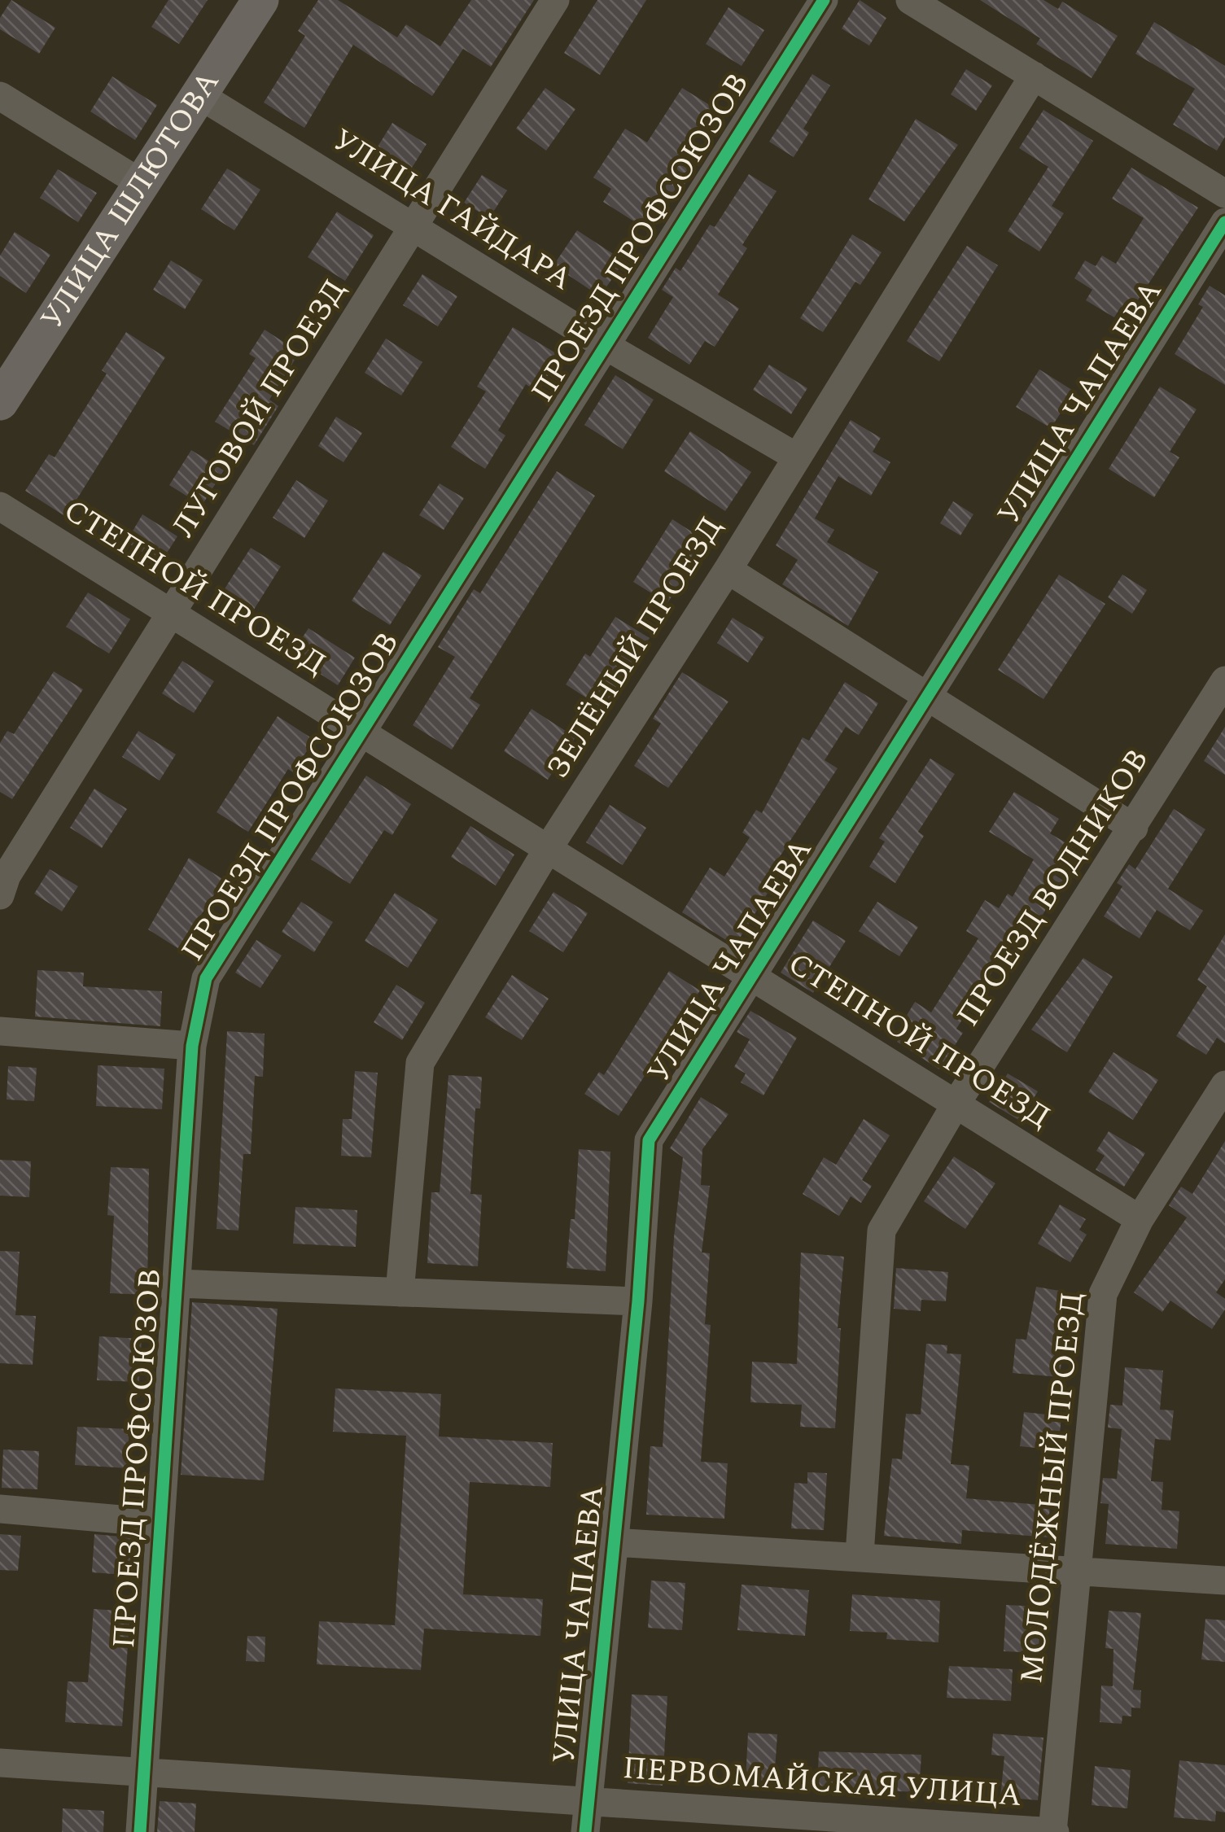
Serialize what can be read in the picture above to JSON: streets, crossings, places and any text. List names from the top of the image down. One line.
{"streets":{"main road":["УЛИЦА ШЛЮТОВА"],"street":["УЛИЦА ГАЙДАРА","ПРОЕЗД ПРОФСОЮЗОВ","УЛИЦА ЧАПАЕВА","ЛУГОВОЙ ПРОЕЗД","СТЕПНОЙ ПРОЕЗД","ЗЕЛЁНЫЙ ПРОЕЗД","ПРОЕЗД ВОДНИКОВ","МОЛОДЁЖНЫЙ ПРОЕЗД","ПЕРВОМАЙСКАЯ УЛИЦА"]},"crossings":[["УЛИЦА ШЛЮТОВА","УЛИЦА ГАЙДАРА"],["УЛИЦА ГАЙДАРА","ПРОЕЗД ПРОФСОЮЗОВ"],["УЛИЦА ГАЙДАРА","ЛУГОВОЙ ПРОЕЗД"],["УЛИЦА ГАЙДАРА","ЗЕЛЁНЫЙ ПРОЕЗД"],["ПРОЕЗД ПРОФСОЮЗОВ","СТЕПНОЙ ПРОЕЗД"],["ПРОЕЗД ПРОФСОЮЗОВ","ПЕРВОМАЙСКАЯ УЛИЦА"],["УЛИЦА ЧАПАЕВА","СТЕПНОЙ ПРОЕЗД"],["УЛИЦА ЧАПАЕВА","ПЕРВОМАЙСКАЯ УЛИЦА"],["ЛУГОВОЙ ПРОЕЗД","СТЕПНОЙ ПРОЕЗД"],["СТЕПНОЙ ПРОЕЗД","ЗЕЛЁНЫЙ ПРОЕЗД"],["СТЕПНОЙ ПРОЕЗД","ПРОЕЗД ВОДНИКОВ"],["СТЕПНОЙ ПРОЕЗД","МОЛОДЁЖНЫЙ ПРОЕЗД"],["МОЛОДЁЖНЫЙ ПРОЕЗД","ПЕРВОМАЙСКАЯ УЛИЦА"]]}
